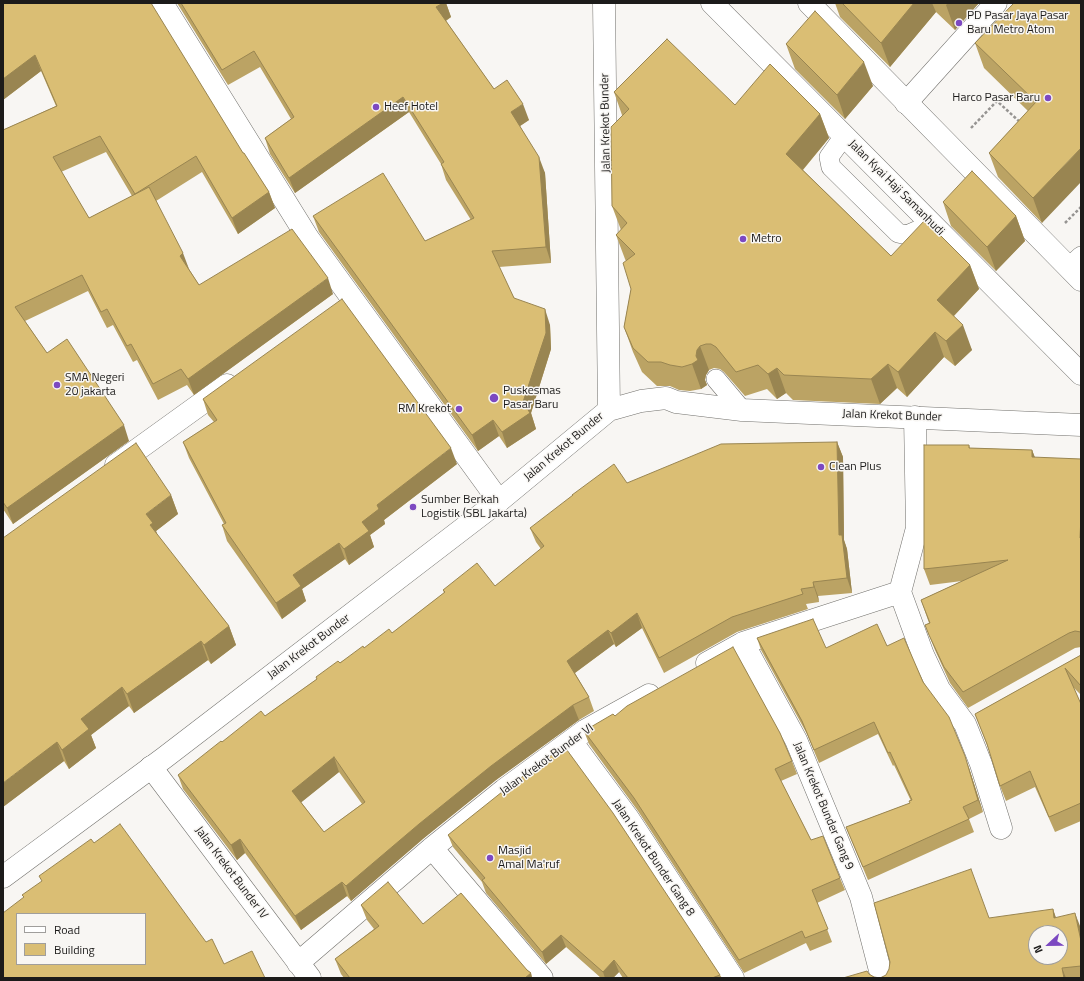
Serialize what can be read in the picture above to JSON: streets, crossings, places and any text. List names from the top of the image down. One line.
{"streets":{"street":["Jalan Krekot Bunder","Jalan Kyai Haji Samanhudi","Jalan Krekot Bunder VI","Jalan Krekot Bunder Gang 9","Jalan Krekot Bunder Gang 8","Jalan Krekot Bunder IV"]},"crossings":[["Jalan Krekot Bunder","Jalan Krekot Bunder IV"],["Jalan Krekot Bunder VI","Jalan Krekot Bunder Gang 8"],["Jalan Krekot Bunder VI","Jalan Krekot Bunder IV"]],"places":["PD Pasar Jaya Pasar Baru Metro Atom","Harco Pasar Baru","Heef Hotel","Metro","SMA Negeri 20 jakarta","Puskesmas Pasar Baru","RM Krekot","Clean Plus","Sumber Berkah Logistik (SBL Jakarta)","Masjid Amal Ma'ruf"],"legend":["Road","Building"],"north":"left"}
